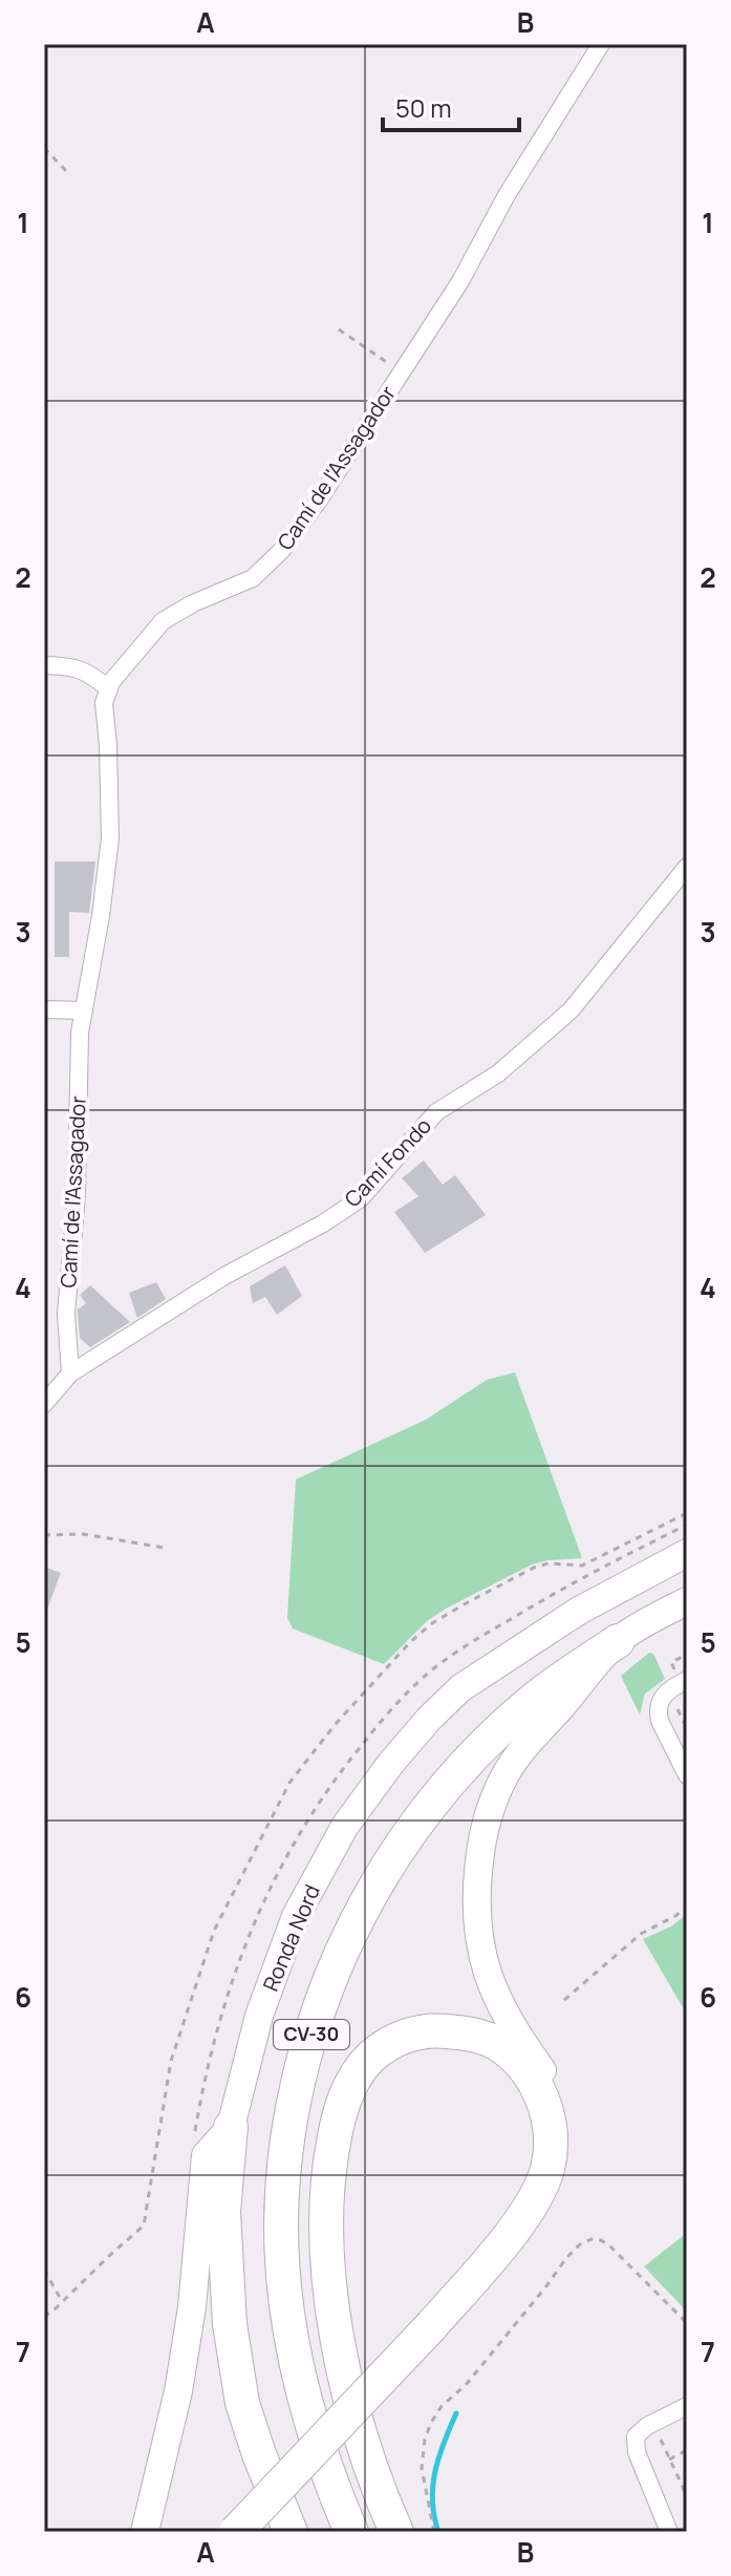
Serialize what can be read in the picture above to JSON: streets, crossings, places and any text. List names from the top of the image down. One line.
{"streets":{"highway":["Ronda Nord","CV-30"],"street":["Camí de l'Assagador","Camí Fondo"]},"crossings":[["Camí de l'Assagador","Camí Fondo"]],"scale_bar":"50 m","grid":{"columns":["A","B"],"rows":["1","2","3","4","5","6","7"]}}
